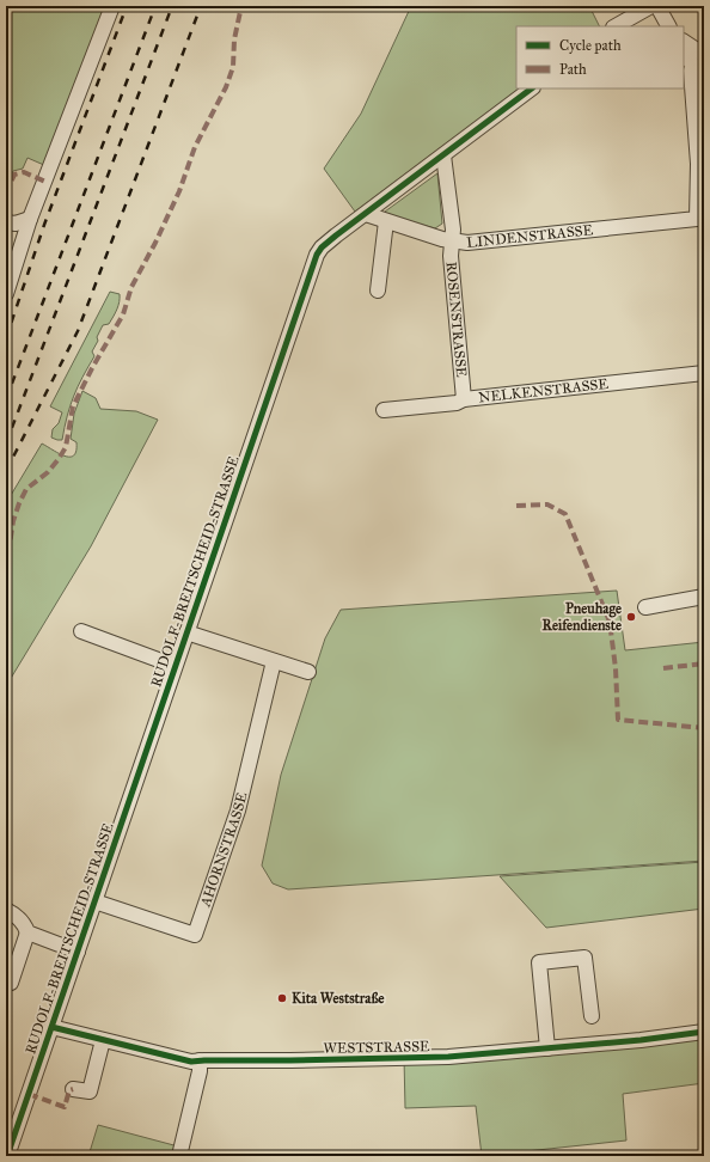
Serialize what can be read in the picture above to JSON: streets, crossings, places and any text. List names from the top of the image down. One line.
{"streets":{"street":["LINDENSTRASSE","ROSENSTRASSE","NELKENSTRASSE","RUDOLF-BREITSCHEID-STRASSE","AHORNSTRASSE","WESTSTRASSE"]},"crossings":[["LINDENSTRASSE","ROSENSTRASSE"],["LINDENSTRASSE","RUDOLF-BREITSCHEID-STRASSE"],["ROSENSTRASSE","NELKENSTRASSE"],["ROSENSTRASSE","RUDOLF-BREITSCHEID-STRASSE"],["RUDOLF-BREITSCHEID-STRASSE","AHORNSTRASSE"],["RUDOLF-BREITSCHEID-STRASSE","WESTSTRASSE"]],"places":["Pneuhage Reifendienste","Kita Weststraße"],"legend":["Cycle path","Path"]}
